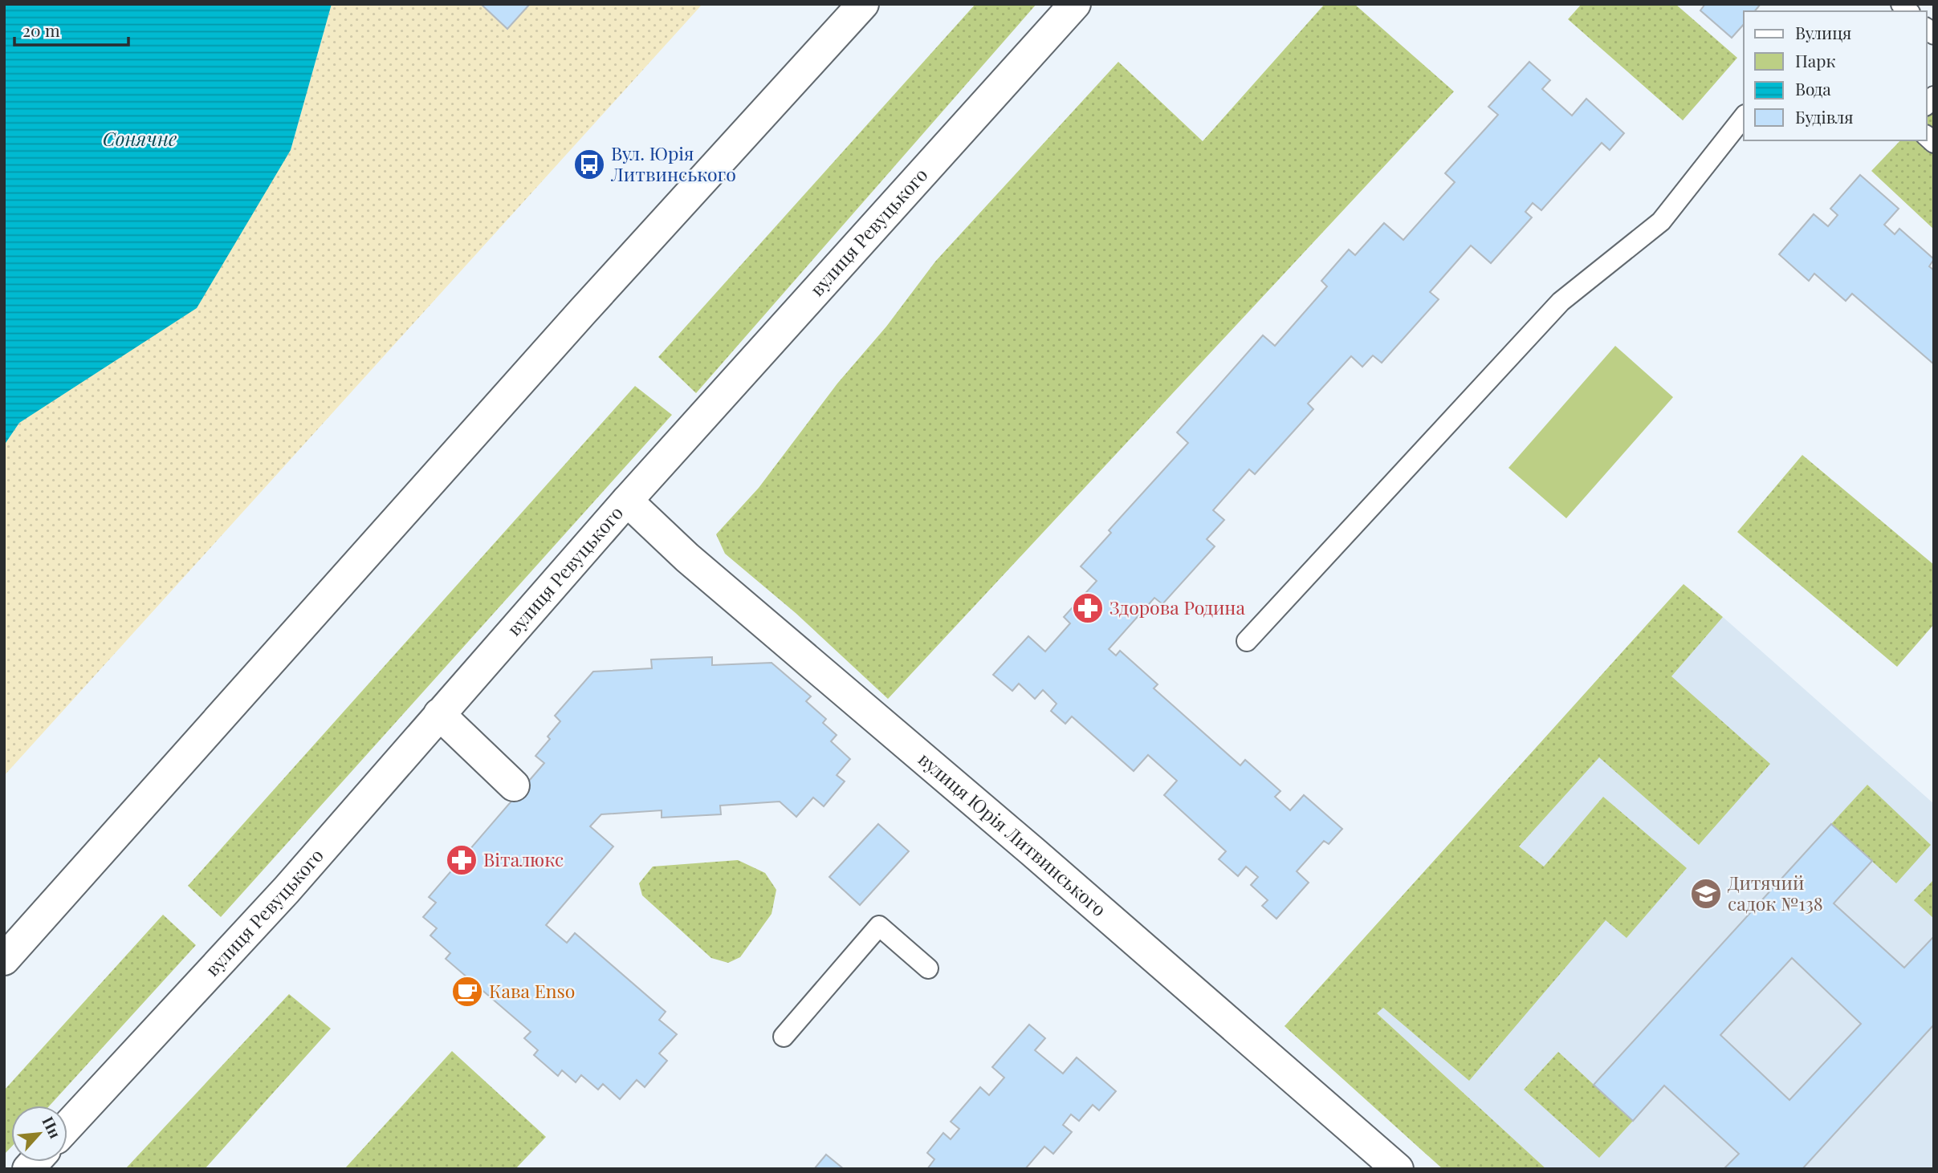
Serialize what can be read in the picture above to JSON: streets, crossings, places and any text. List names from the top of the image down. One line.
{"streets":{"street":["вулиця Ревуцького","вулиця Юрія Литвинського"]},"crossings":[["вулиця Ревуцького","вулиця Юрія Литвинського"]],"water":["Сонячне"],"places":{"bus stop":["Вул. Юрія Литвинського"],"pharmacy":["Здорова Родина","Віталюкс"],"school or university":["Дитячий садок №138"],"cafe":["Кава Enso"]},"legend":["Вулиця","Парк","Вода","Будівля"],"scale_bar":"20 m","north":"top right"}
